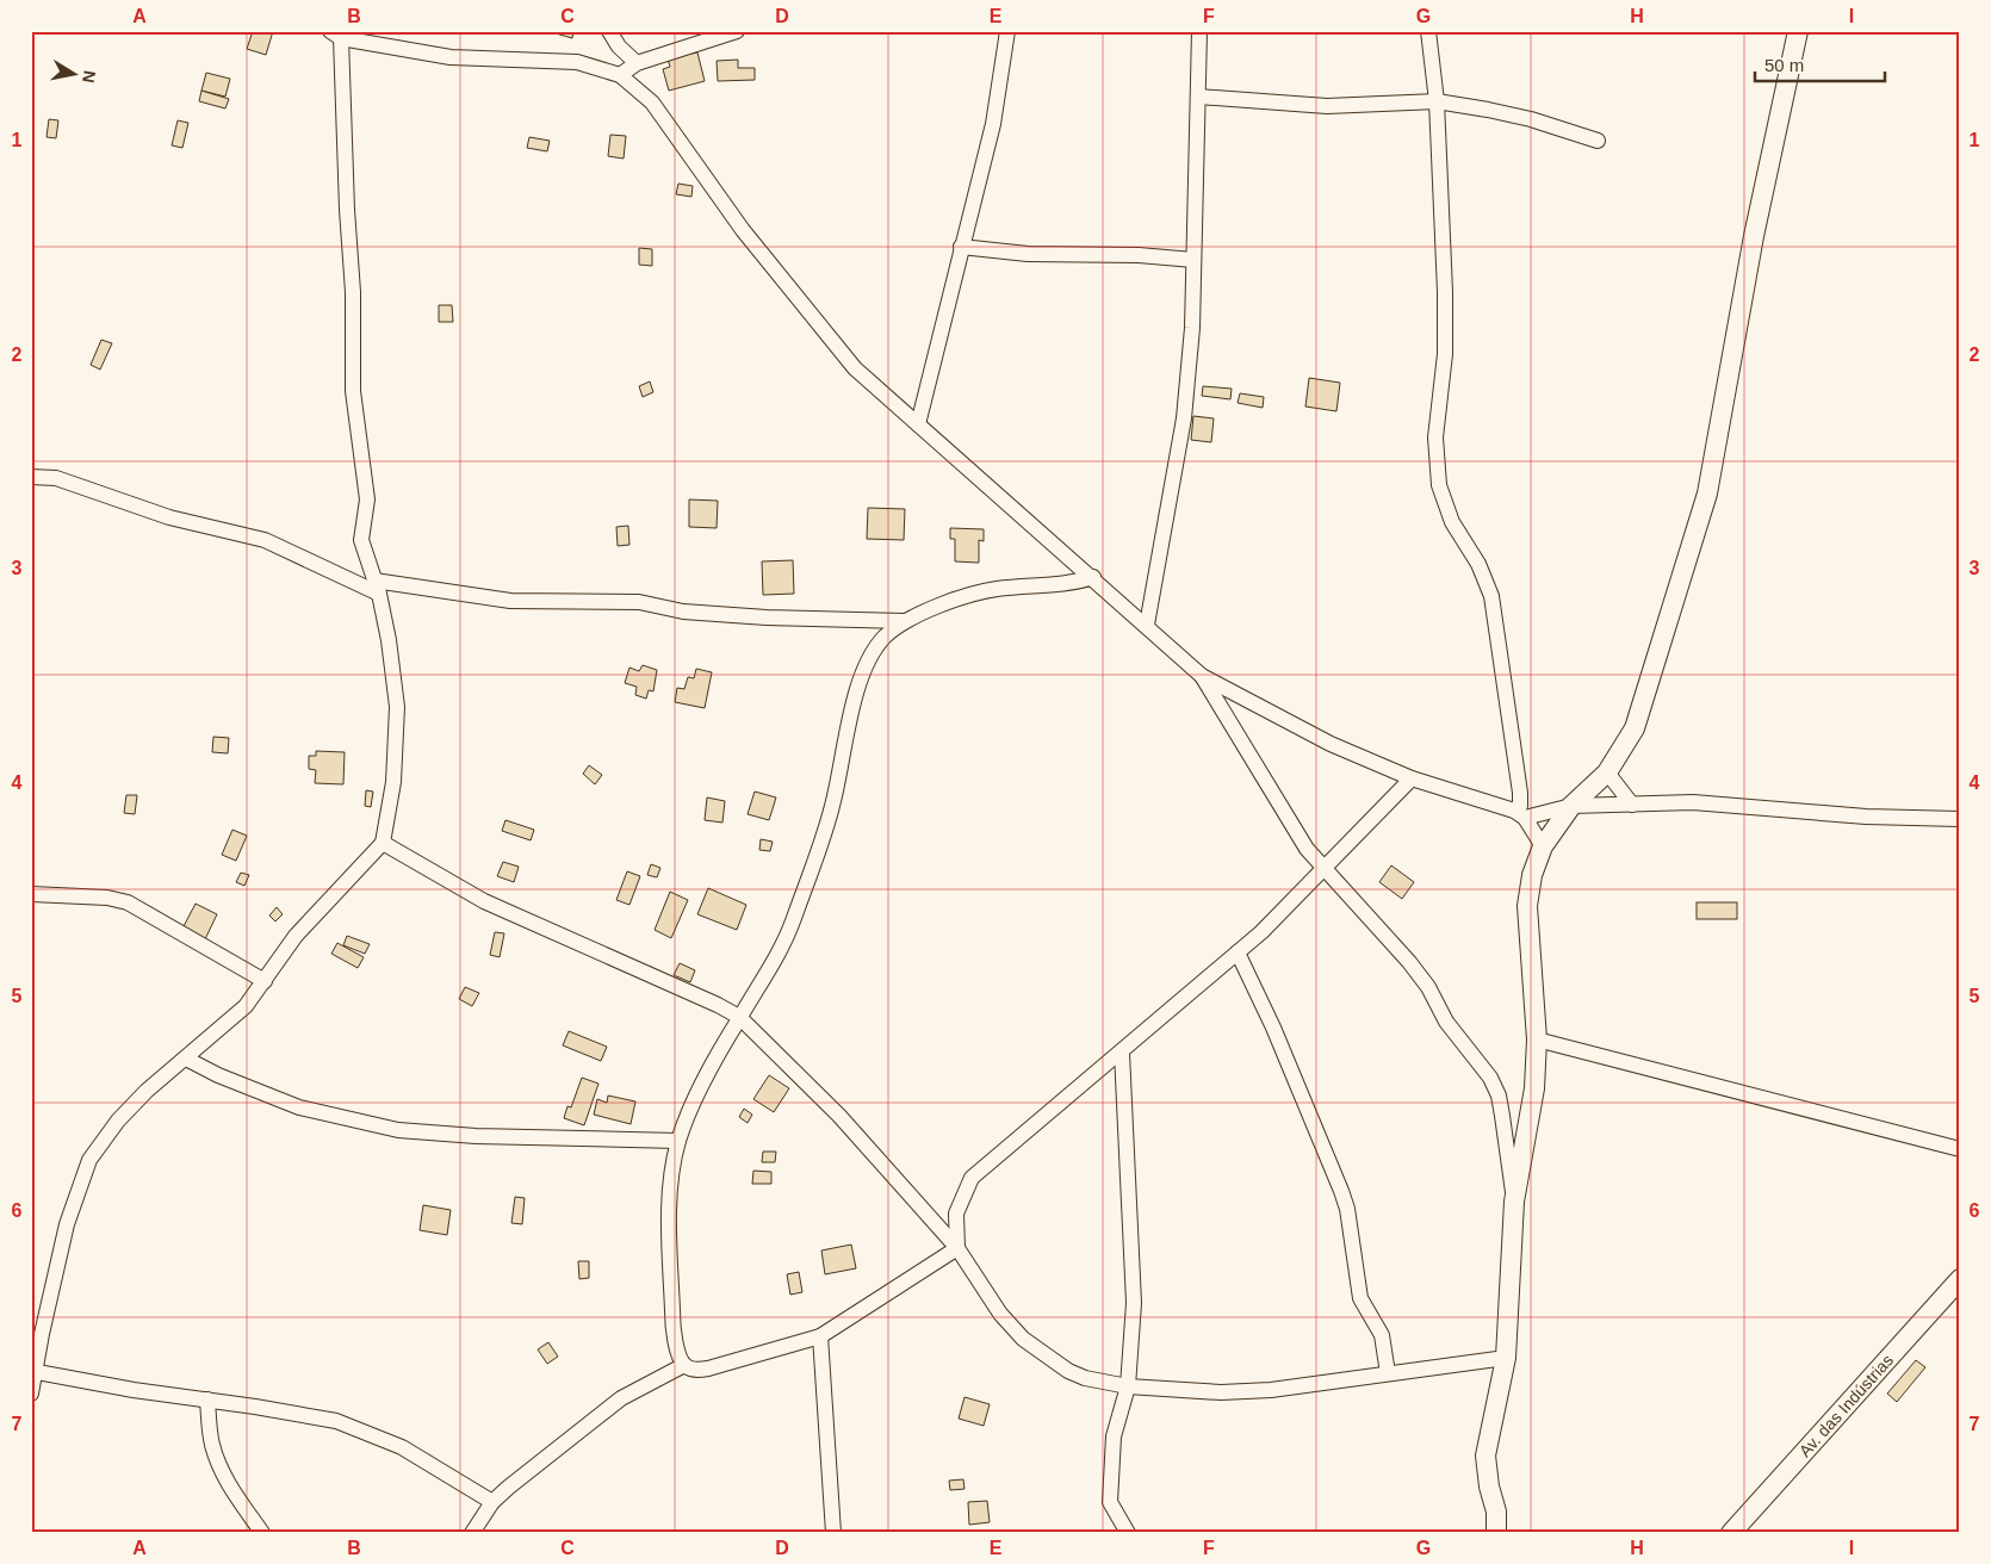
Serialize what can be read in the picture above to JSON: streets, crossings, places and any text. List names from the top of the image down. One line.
{"streets":{"street":["Av. das Indústrias"]},"scale_bar":"50 m","north":"right","grid":{"columns":["A","B","C","D","E","F","G","H","I"],"rows":["1","2","3","4","5","6","7"]}}
